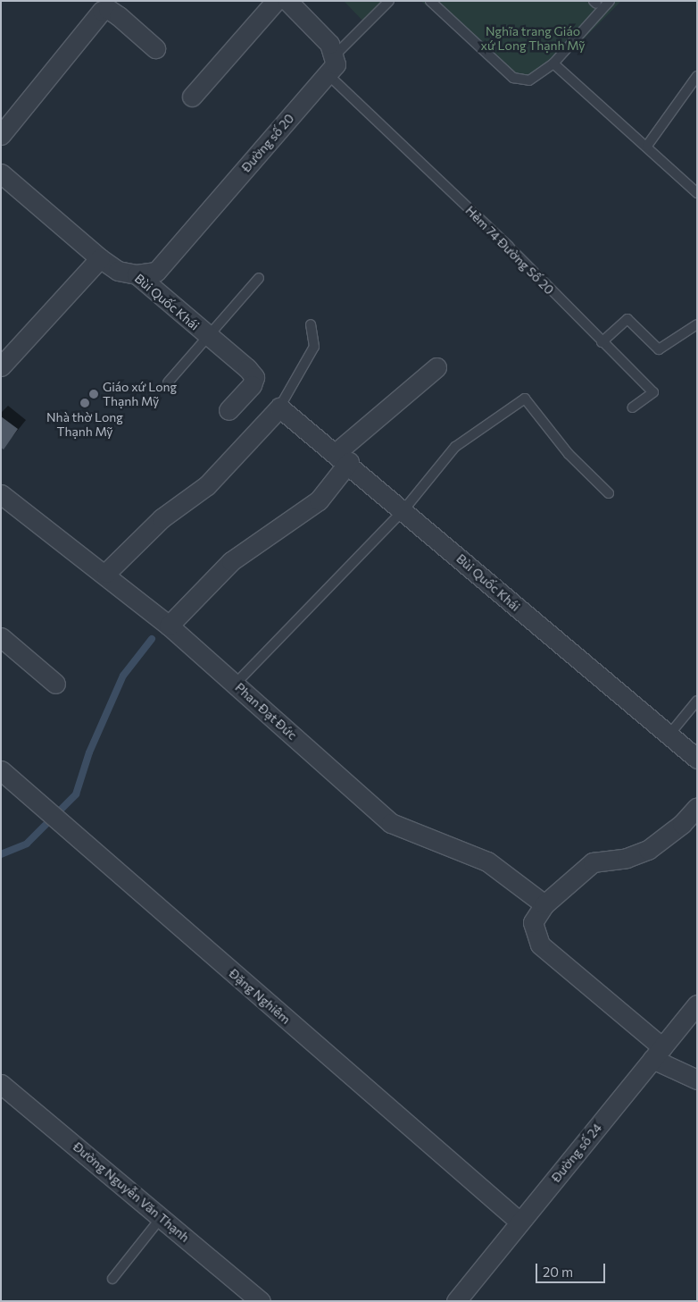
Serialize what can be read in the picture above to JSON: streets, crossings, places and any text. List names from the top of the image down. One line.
{"streets":{"street":["Đường số 20","Bùi Quốc Khái","Phan Đạt Đức","Đặng Nghiêm","Đường số 24","Đường Nguyễn Văn Thạnh"],"lane":["Hẻm 74 Đường Số 20"]},"crossings":[["Đường số 20","Hẻm 74 Đường Số 20"],["Đường số 20","Bùi Quốc Khái"],["Đặng Nghiêm","Đường số 24"]],"parks":["Nghĩa trang Giáo xứ Long Thạnh Mỹ"],"places":["Giáo xứ Long Thạnh Mỹ","Nhà thờ Long Thạnh Mỹ"],"scale_bar":"20 m"}
